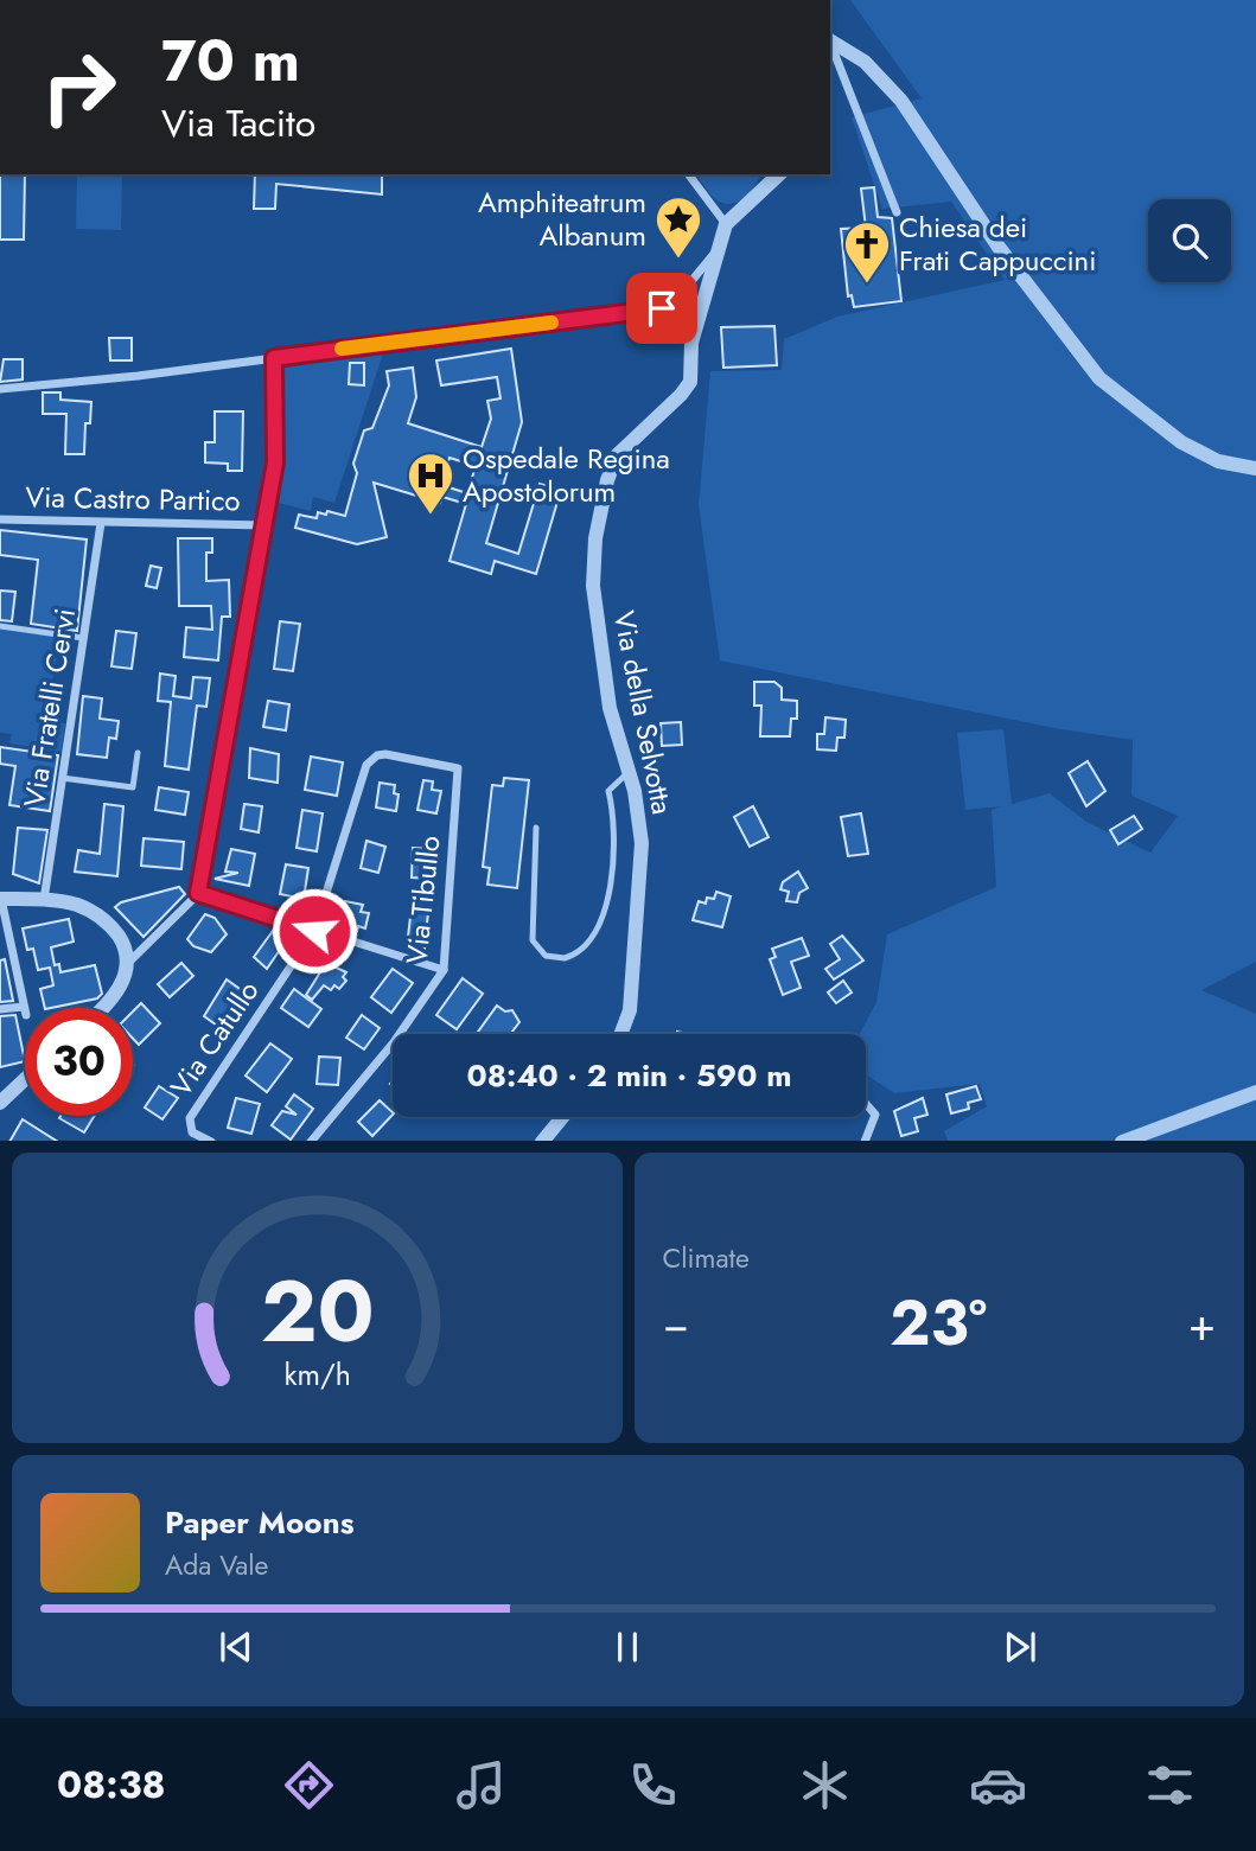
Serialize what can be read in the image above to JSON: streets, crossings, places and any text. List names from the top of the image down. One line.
{"streets":{"street":["Via Castro Partico","Via Fratelli Cervi","Via della Selvotta","Via Tibullo","Via Catullo"]},"crossings":[["Via Castro Partico","Via Fratelli Cervi"],["Via Tibullo","Via Catullo"]],"places":{"place":["Amphiteatrum Albanum"],"church":["Chiesa dei Frati Cappuccini"],"hospital":["Ospedale Regina Apostolorum"]},"page":{"turn":["70 m","Via Tacito"],"limit":"30","trip":"08:40 · 2 min · 590 m","tile":"Climate","heat":["−","23°","+"],"song":["Paper Moons","Ada Vale"],"tabs":"08:38","gauge":["20","km/h"]}}
